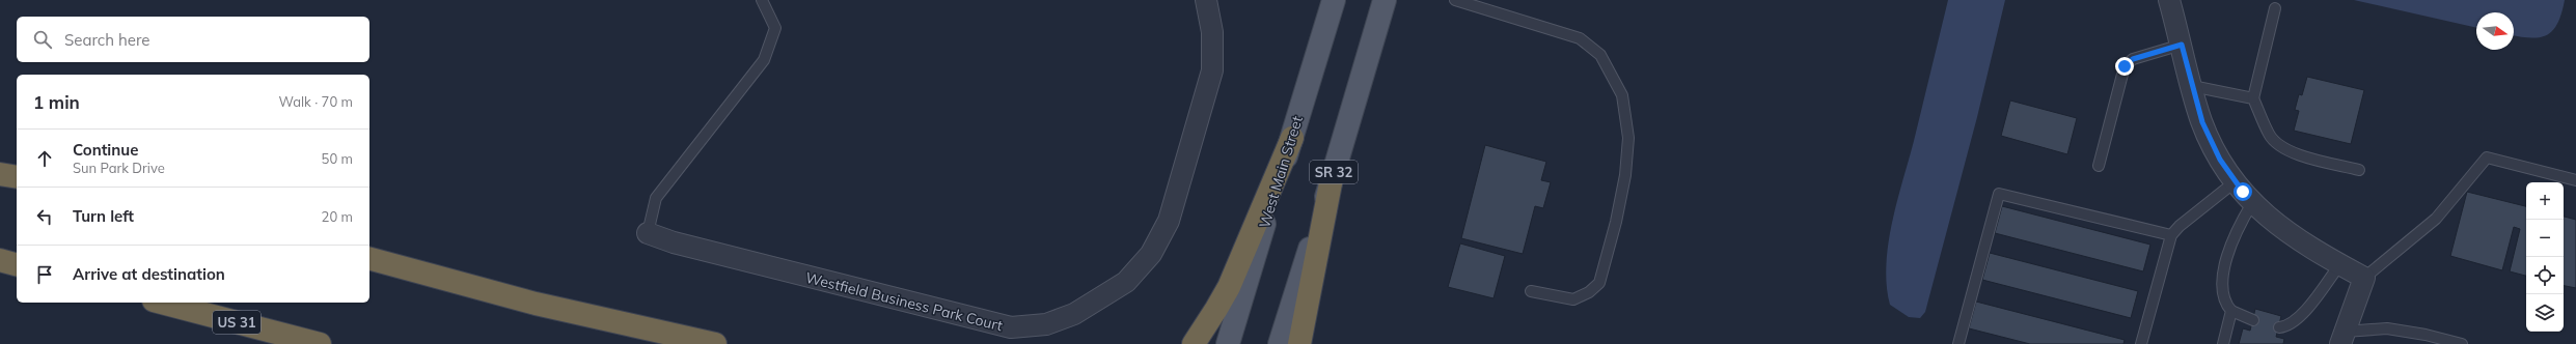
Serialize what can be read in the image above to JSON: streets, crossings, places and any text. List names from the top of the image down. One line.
{"streets":{"highway":["US 31"],"main road":["West Main Street","SR 32"],"street":["Westfield Business Park Court"]},"north":"right","page":{"search":"Search here","heading":["1 min","Walk · 70 m"],"list":[["Continue","Sun Park Drive","50 m"],["Turn left","20 m"],"Arrive at destination"],"map_buttons":["+","−"]}}
